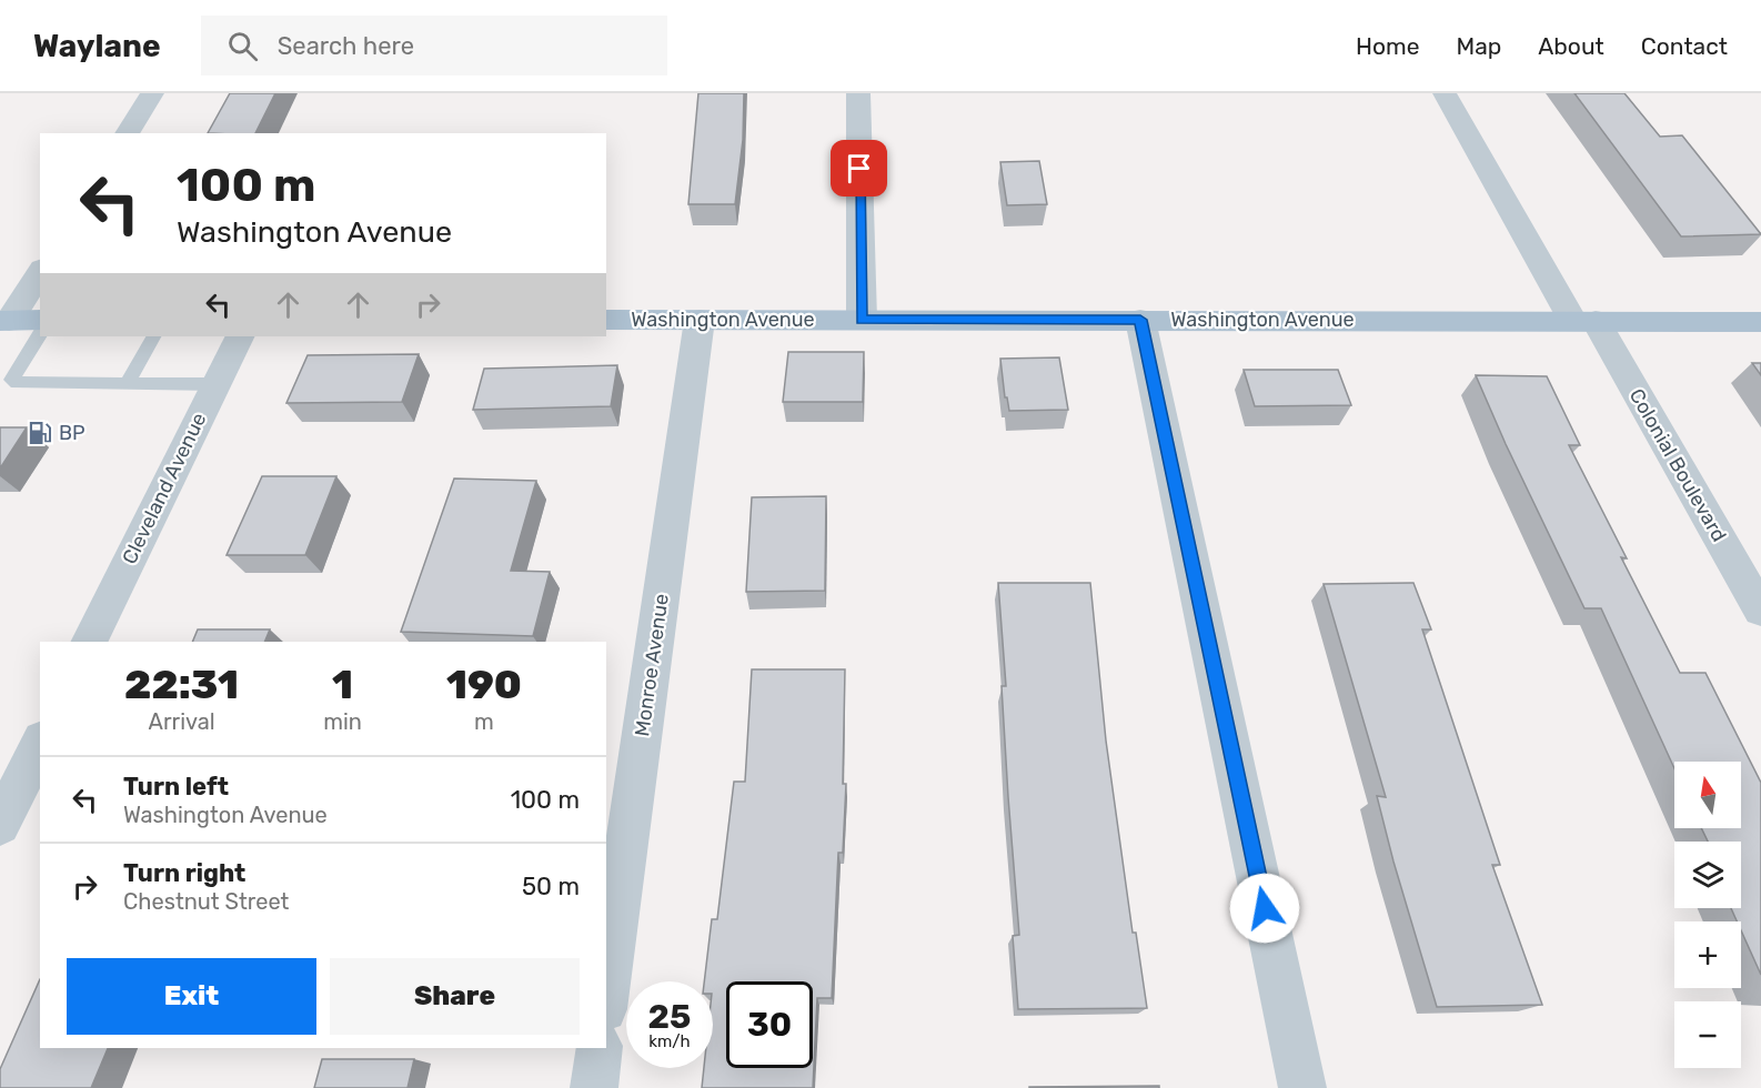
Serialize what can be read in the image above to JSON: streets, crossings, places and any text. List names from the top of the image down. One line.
{"streets":{"main road":["Washington Avenue"],"street":["Colonial Boulevard","Cleveland Avenue","Monroe Avenue"]},"crossings":[["Washington Avenue","Colonial Boulevard"],["Washington Avenue","Monroe Avenue"]],"places":{"fuel station":["BP"]},"north":"top","page":{"header":"Waylane","search":"Search here","nav":["Home","Map","About","Contact"],"turn":["100 m","Washington Avenue"],"eta":["22:31","Arrival","1","min","190","m"],"list":[{"name":"Turn left","note":"Washington Avenue","value":"100 m"},{"name":"Turn right","note":"Chestnut Street","value":"50 m"}],"map_buttons":["+","−"],"buttons":["Exit","Share"],"speed":"25 km/h","limit":"30"}}
